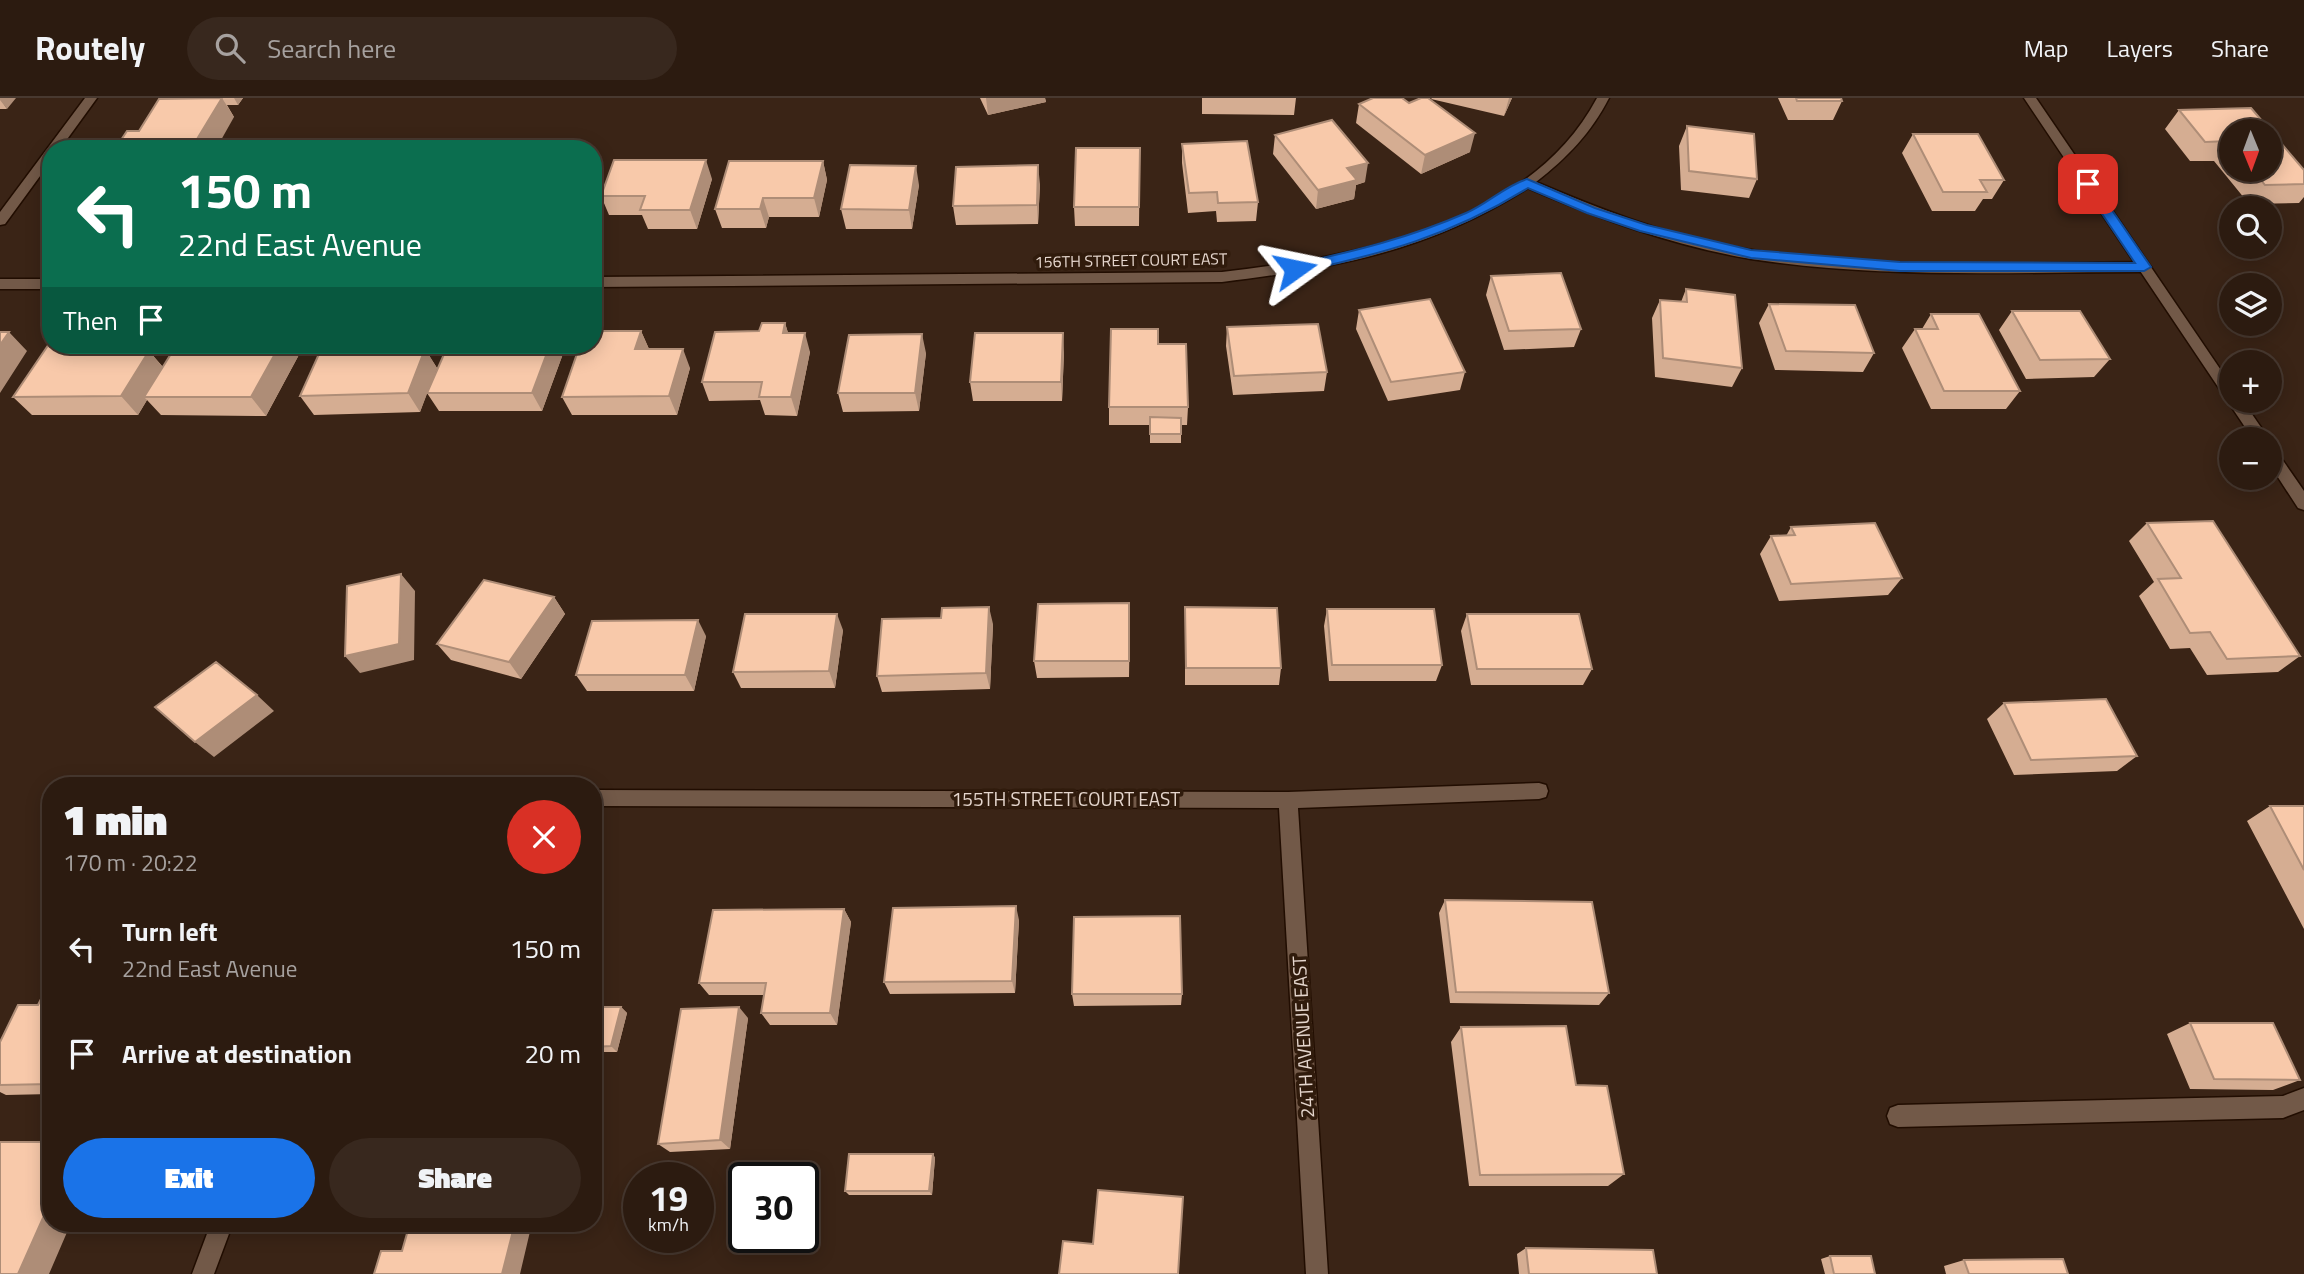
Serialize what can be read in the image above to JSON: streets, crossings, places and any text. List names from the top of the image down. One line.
{"streets":{"street":["156TH STREET COURT EAST","155TH STREET COURT EAST","24TH AVENUE EAST"]},"crossings":[["155TH STREET COURT EAST","24TH AVENUE EAST"]],"north":"bottom","page":{"header":"Routely","search":"Search here","nav":["Map","Layers","Share"],"map_buttons":["+","−"],"turn":["150 m","22nd East Avenue"],"then":"Then","heading":["1 min","170 m · 20:22"],"list":[{"name":"Turn left","note":"22nd East Avenue","value":"150 m"},{"name":"Arrive at destination","value":"20 m"}],"buttons":["Exit","Share"],"speed":"19 km/h","limit":"30"}}
